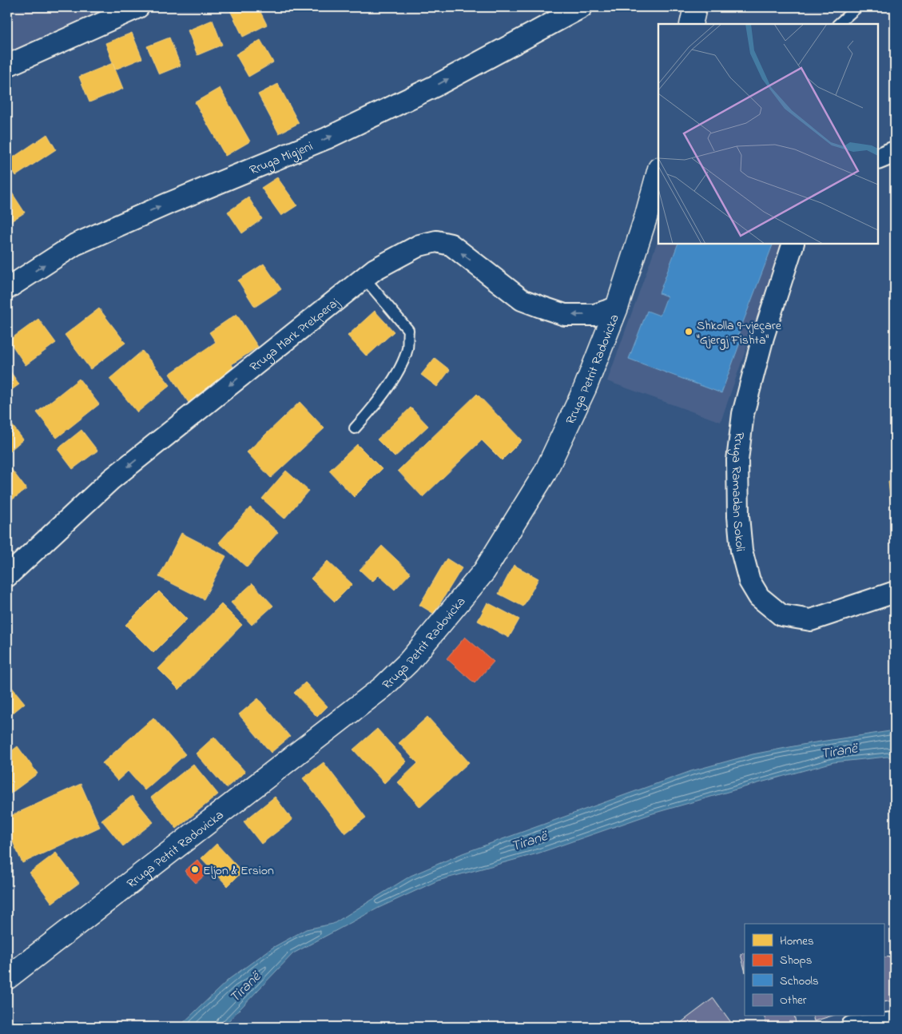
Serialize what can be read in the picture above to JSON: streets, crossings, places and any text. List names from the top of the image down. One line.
{"streets":{"main road":["Rruga Petrit Radovicka"],"street":["Rruga Migjeni","Rruga Mark Prekperaj","Rruga Ramadan Sokoli"]},"crossings":[["Rruga Mark Prekperaj","Rruga Petrit Radovicka"]],"one_way":["Rruga Migjeni","Rruga Mark Prekperaj"],"water":["Tiranë"],"places":["Shkolla 9-vjeçare \"Gjergj Fishta\"","Eljon & Ersion"],"legend":["Homes","Shops","Schools","Other"]}
